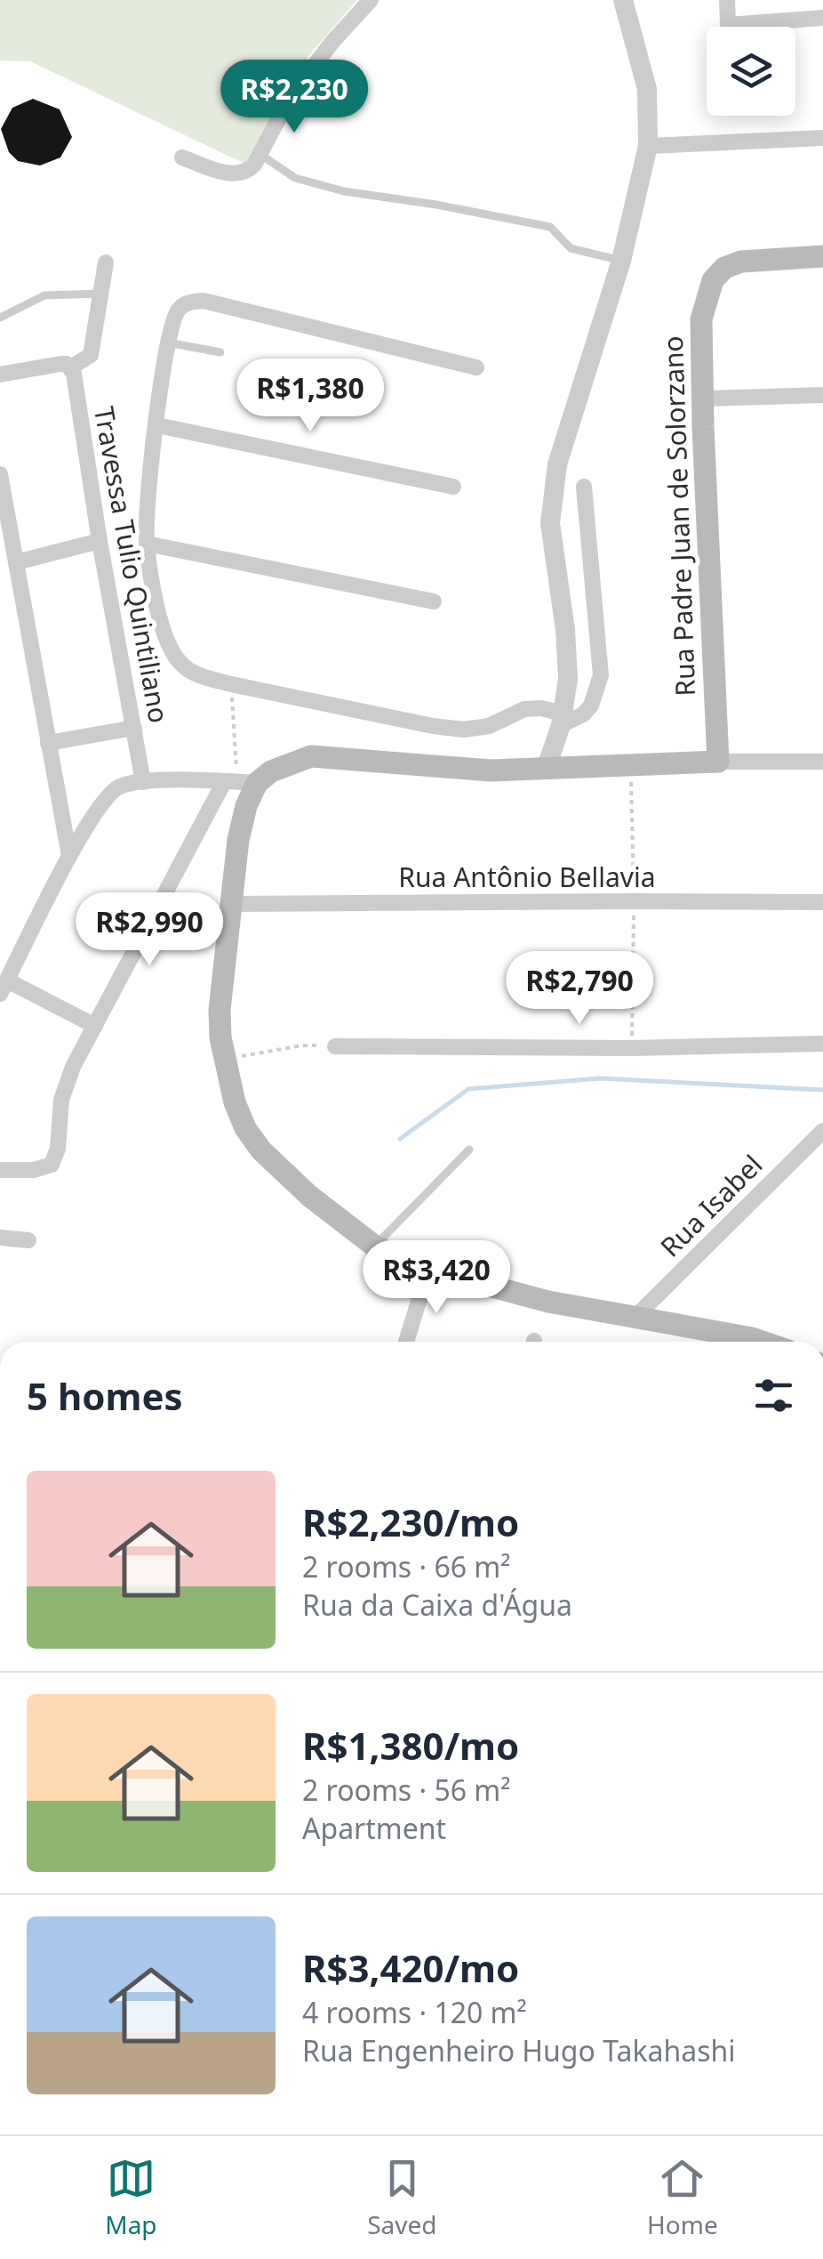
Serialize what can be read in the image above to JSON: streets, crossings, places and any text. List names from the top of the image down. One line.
{"streets":{"main road":["Rua Padre Juan de Solorzano"],"street":["Travessa Tulio Quintiliano","Rua Antônio Bellavia","Rua Isabel"]},"page":{"price":["R$2,230","R$1,380","R$2,990","R$2,790","R$3,420"],"heading":"5 homes","list":[{"name":"R$2,230/mo","note":"2 rooms · 66 m² · Rua da Caixa d'Água"},{"name":"R$1,380/mo","note":"2 rooms · 56 m² · Apartment"},{"name":"R$3,420/mo","note":"4 rooms · 120 m² · Rua Engenheiro Hugo Takahashi"}],"tabs":["Map","Saved","Home"]}}
